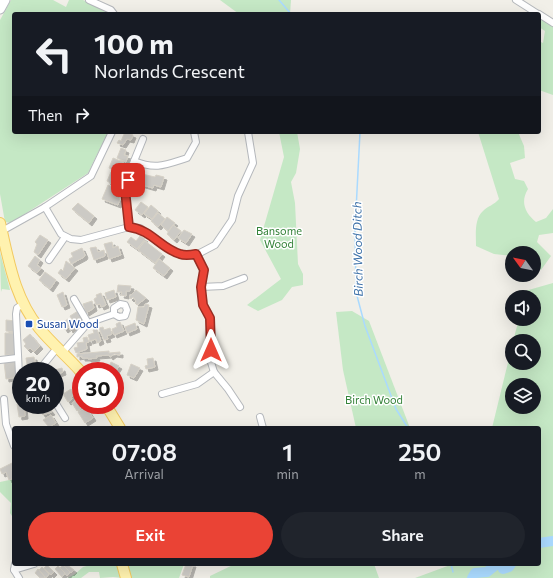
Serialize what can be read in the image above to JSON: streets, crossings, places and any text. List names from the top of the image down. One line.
{"water":["Birch Wood Ditch"],"parks":["Bansome Wood","Birch Wood"],"places":{"transit":["Susan Wood"]},"north":"top left","page":{"turn":["100 m","Norlands Crescent"],"then":"Then","speed":"20 km/h","limit":"30","eta":["07:08","Arrival","1","min","250","m"],"buttons":["Exit","Share"]}}
